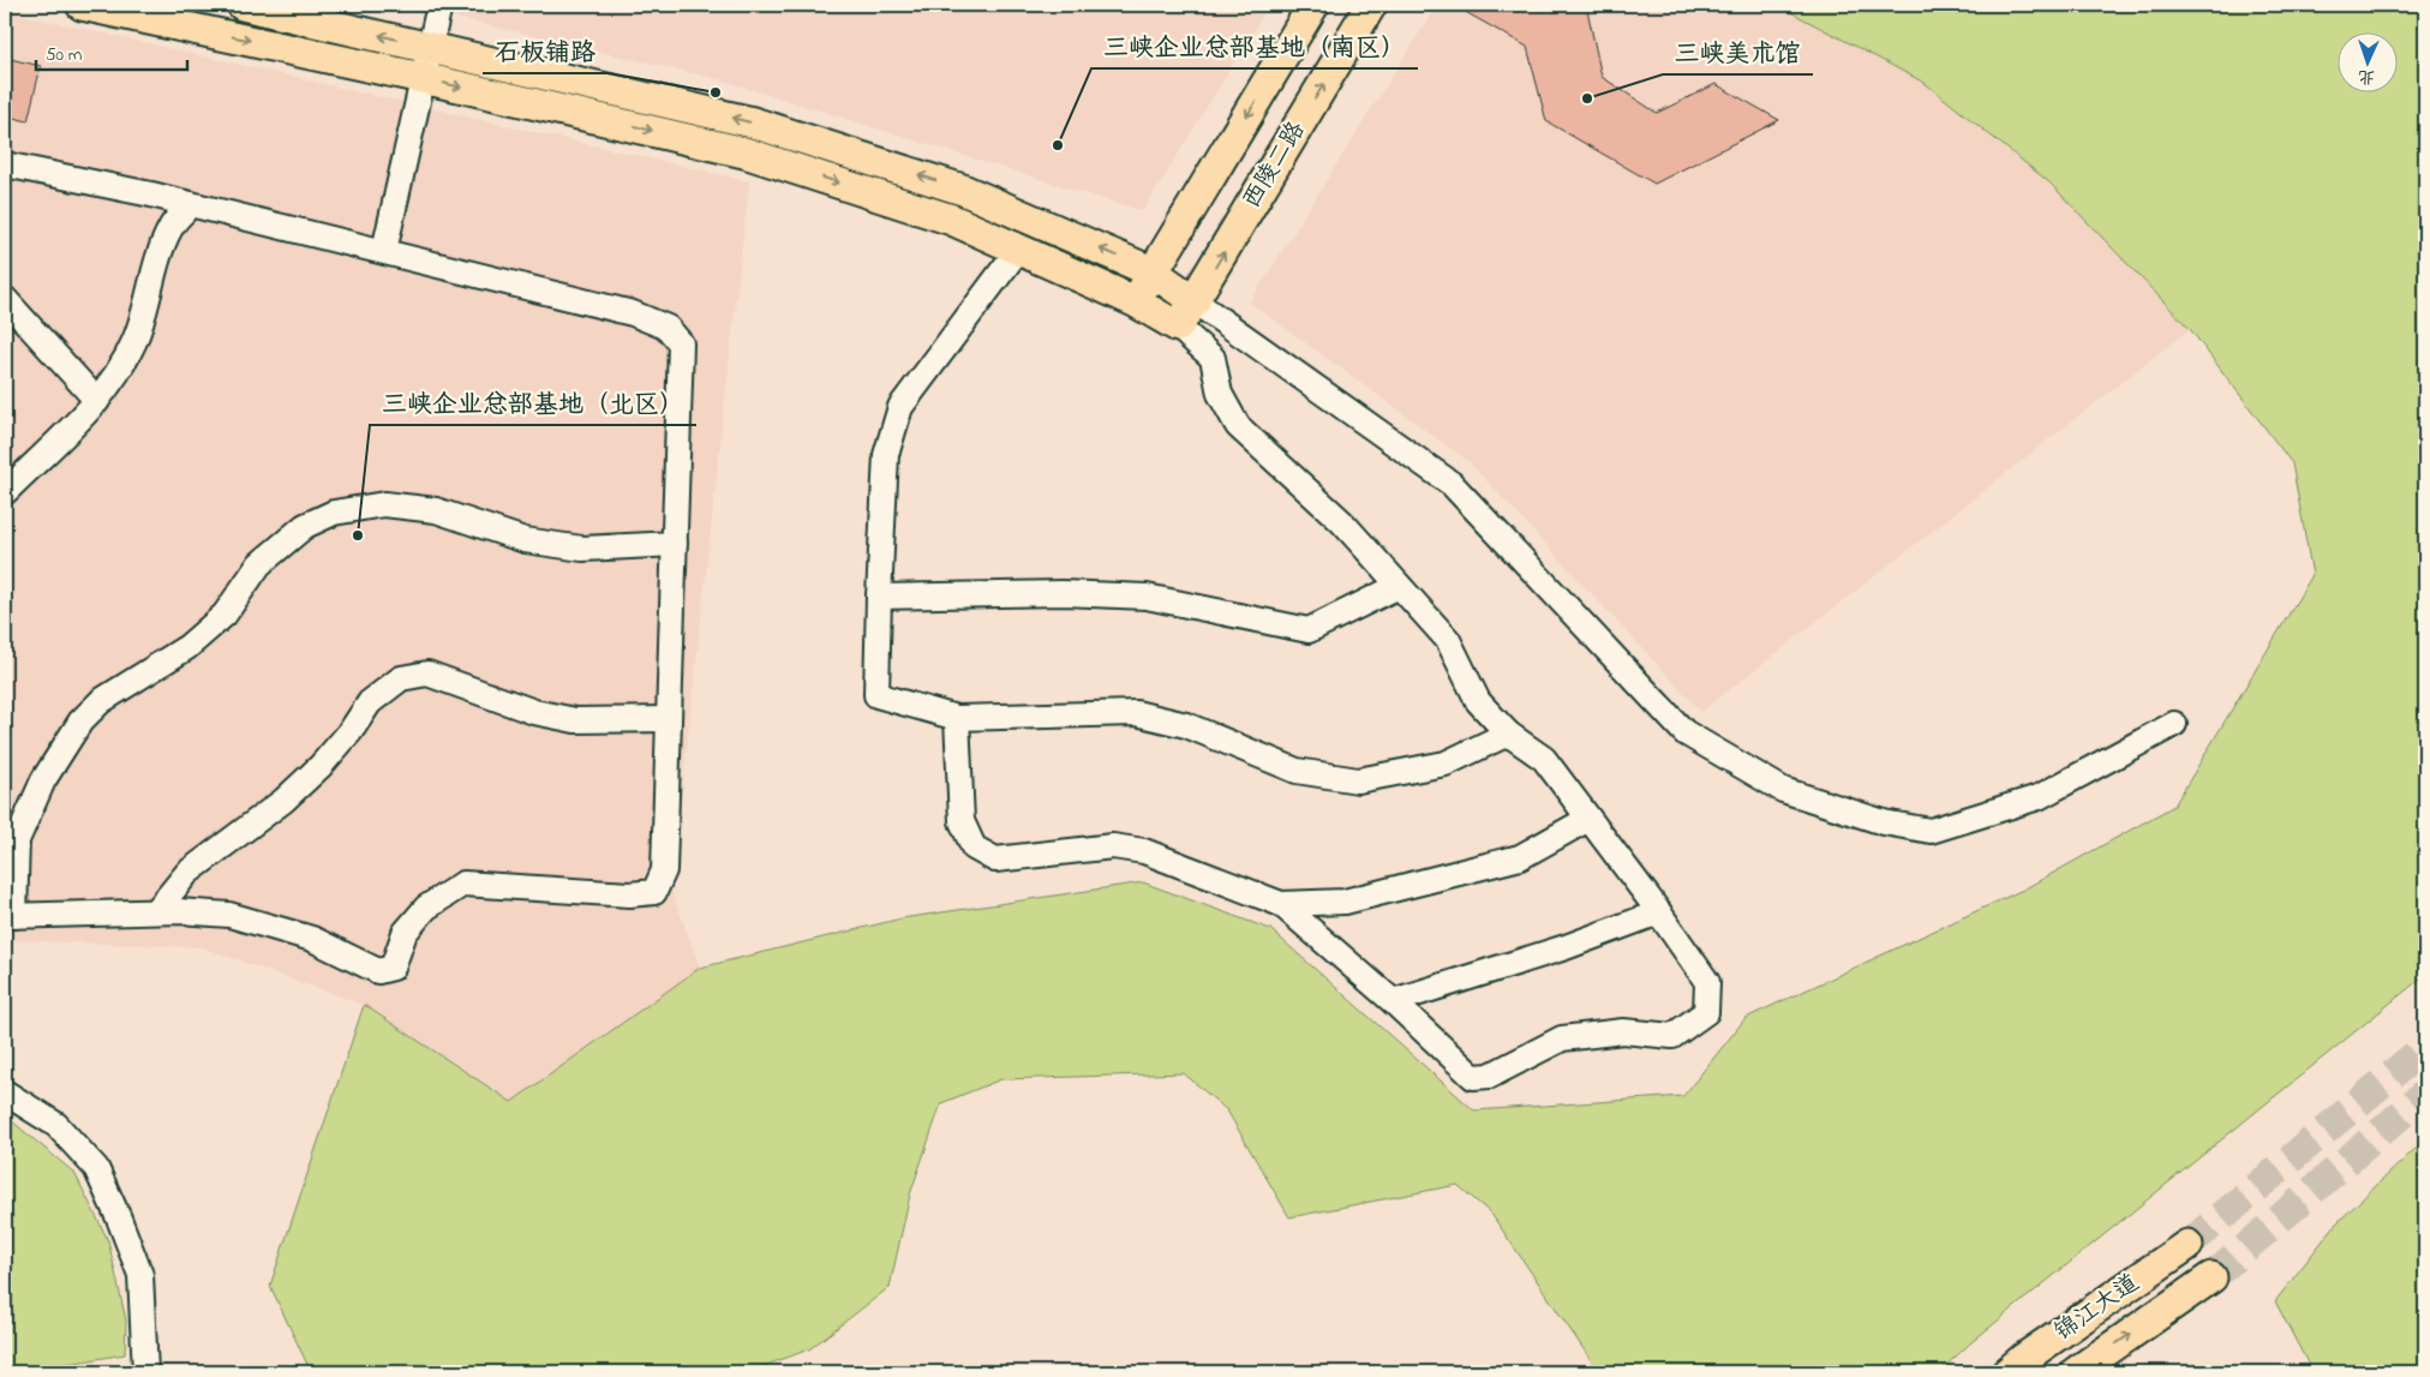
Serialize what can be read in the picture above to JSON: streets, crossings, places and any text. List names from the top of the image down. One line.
{"streets":{"main road":["西陵二路","锦江大道"]},"places":["石板铺路","三峡美术馆","三峡企业总部基地（南区）","三峡企业总部基地（北区）"],"scale_bar":"50 m","north":"bottom"}
